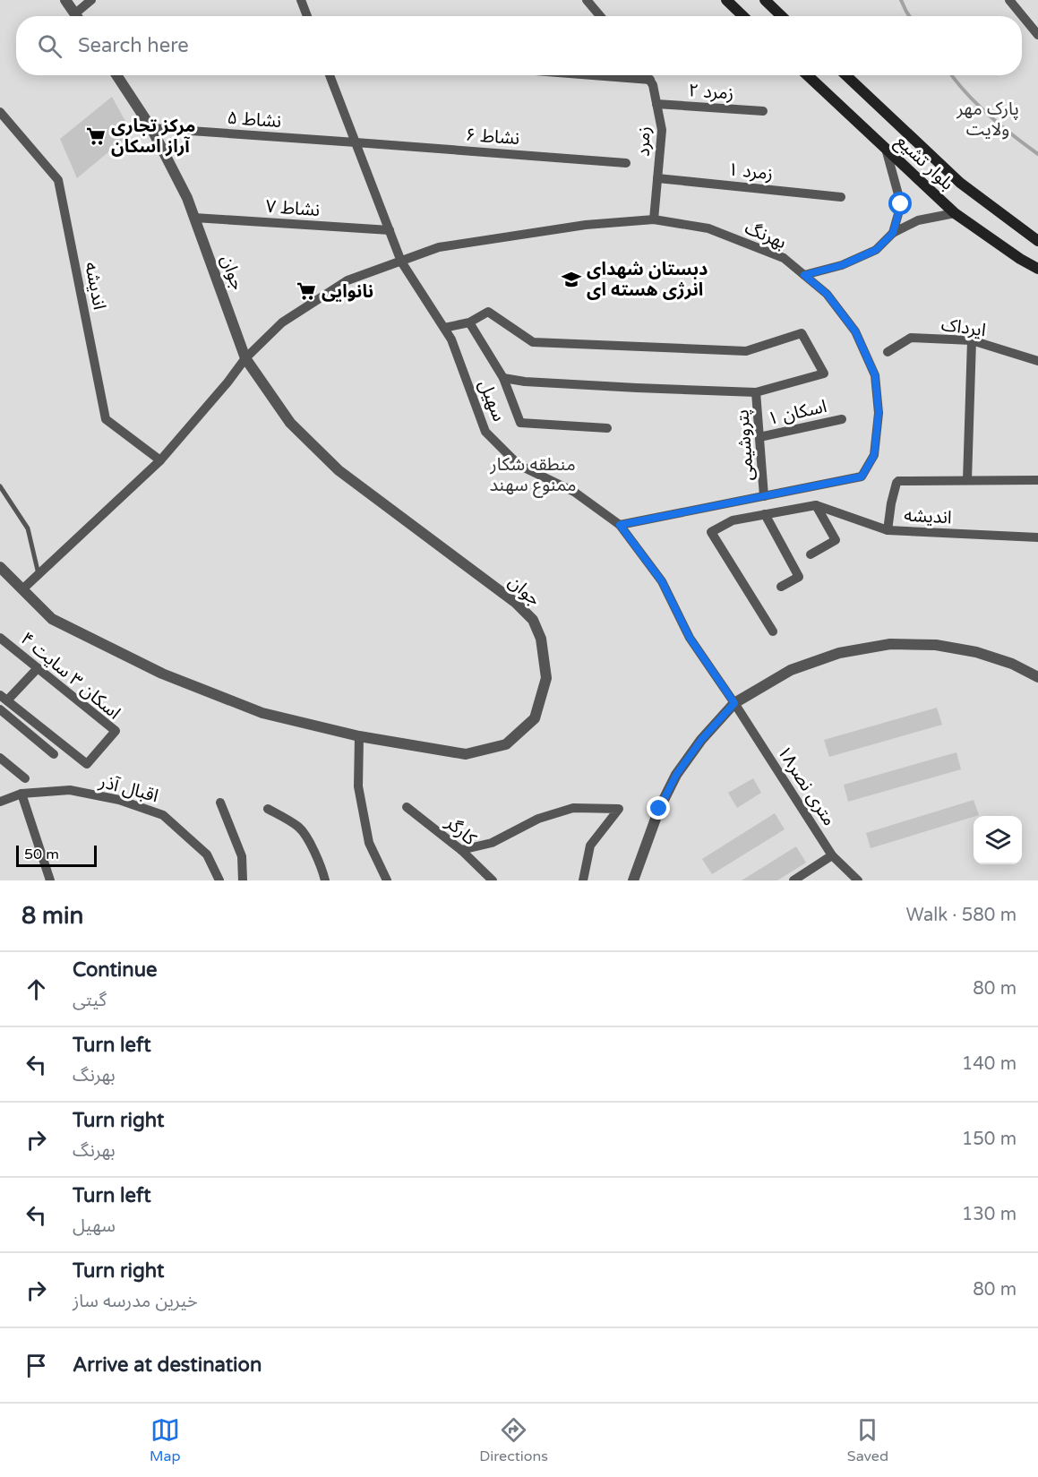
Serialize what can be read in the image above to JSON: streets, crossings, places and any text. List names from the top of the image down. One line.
{"streets":{"main road":["بلوار تشیع"],"street":["زمرد ۲","نشاط ۵","نشاط ۶","زمرد","زمرد ۱","نشاط ۷","بهرنگ","جوان","اندیشه","ایرداک","سهیل","اسکان ۱","پتروشیمی","اسکان ۳ سایت ۴","۱۸متری نصر","اقبال آذر","کارگر"]},"crossings":[["زمرد ۲","زمرد"],["نشاط ۵","نشاط ۶"],["نشاط ۵","جوان"],["نشاط ۵","سهیل"],["نشاط ۶","سهیل"],["زمرد","زمرد ۱"],["زمرد","بهرنگ"],["نشاط ۷","جوان"],["نشاط ۷","سهیل"],["بهرنگ","جوان"],["بهرنگ","اندیشه"],["بهرنگ","سهیل"],["بهرنگ","پتروشیمی"],["سهیل","۱۸متری نصر"],["اسکان ۱","پتروشیمی"]],"parks":["پارک مهر ولایت","منطقه شکار ممنوع سهند"],"places":{"supermarket":["مرکز تجاری آراز اسکان","نانوایی"],"school or university":["دبستان شهدای انرژی هسته ای"]},"scale_bar":"50 m","page":{"search":"Search here","scale":"50 m","heading":["8 min","Walk · 580 m"],"list":[["Continue","گیتی","80 m"],["Turn left","بهرنگ","140 m"],["Turn right","بهرنگ","150 m"],["Turn left","سهیل","130 m"],["Turn right","خیرین مدرسه ساز","80 m"],"Arrive at destination"],"nav":["Map","Directions","Saved"]}}
